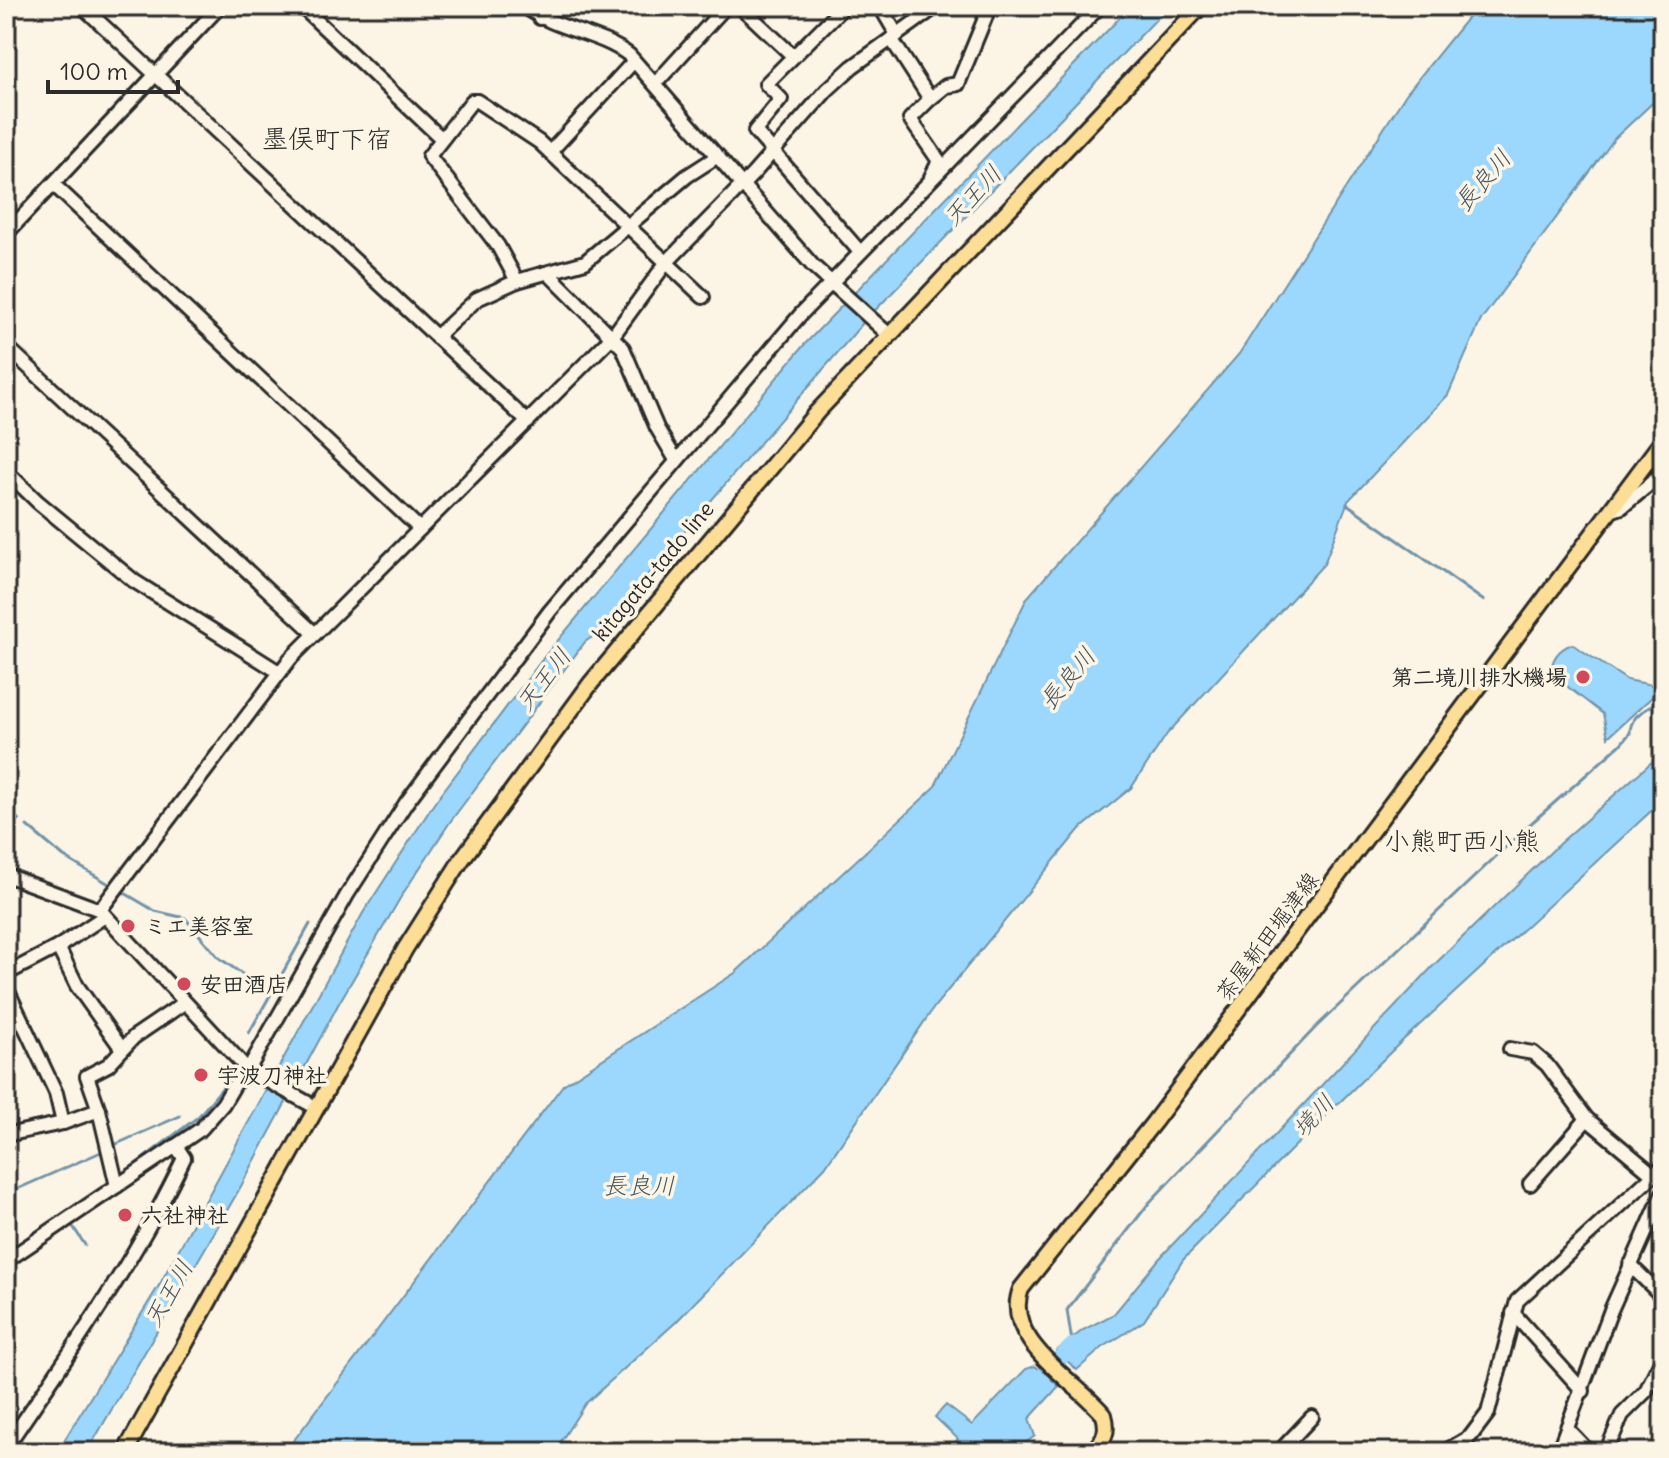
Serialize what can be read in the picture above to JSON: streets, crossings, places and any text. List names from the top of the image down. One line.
{"streets":{"main road":["kitagata-tado line","茶屋新田堀津線"]},"districts":["墨俣町下宿","小熊町西小熊"],"water":["長良川","天王川","境川"],"places":["第二境川排水機場","ミエ美容室","安田酒店","宇波刀神社","六社神社"],"scale_bar":"100 m"}
